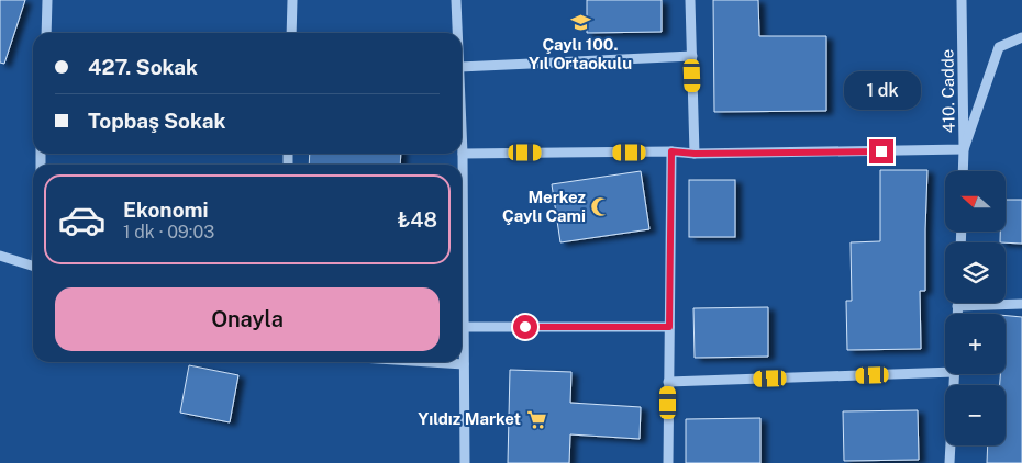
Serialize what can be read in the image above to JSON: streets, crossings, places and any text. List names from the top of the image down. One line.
{"streets":{"street":["410. Cadde"]},"places":{"school or university":["Çaylı 100. Yıl Ortaokulu"],"mosque":["Merkez Çaylı Cami"],"supermarket":["Yıldız Market"]},"north":"left","page":{"banner":["427. Sokak","Topbaş Sokak"],"bubble":"1 dk","map_buttons":["+","−"],"list":[{"name":"Ekonomi","note":"1 dk · 09:03","value":"₺48"}],"buttons":"Onayla"}}
